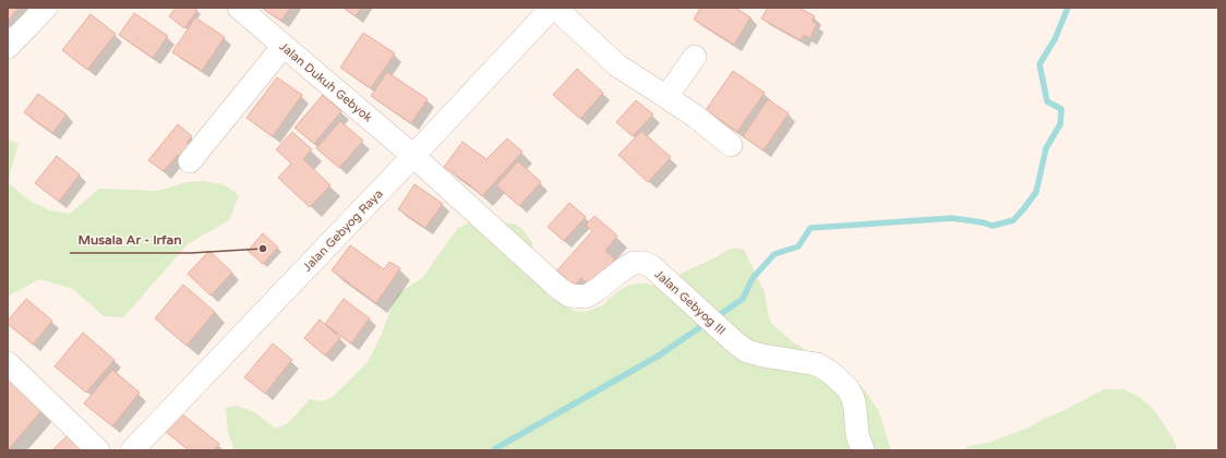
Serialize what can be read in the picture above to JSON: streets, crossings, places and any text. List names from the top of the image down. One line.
{"streets":{"street":["Jalan Dukuh Gebyok","Jalan Gebyog Raya","Jalan Gebyog III"]},"crossings":[["Jalan Dukuh Gebyok","Jalan Gebyog Raya"],["Jalan Dukuh Gebyok","Jalan Gebyog III"],["Jalan Gebyog Raya","Jalan Gebyog III"]],"places":["Musala Ar - Irfan"]}
